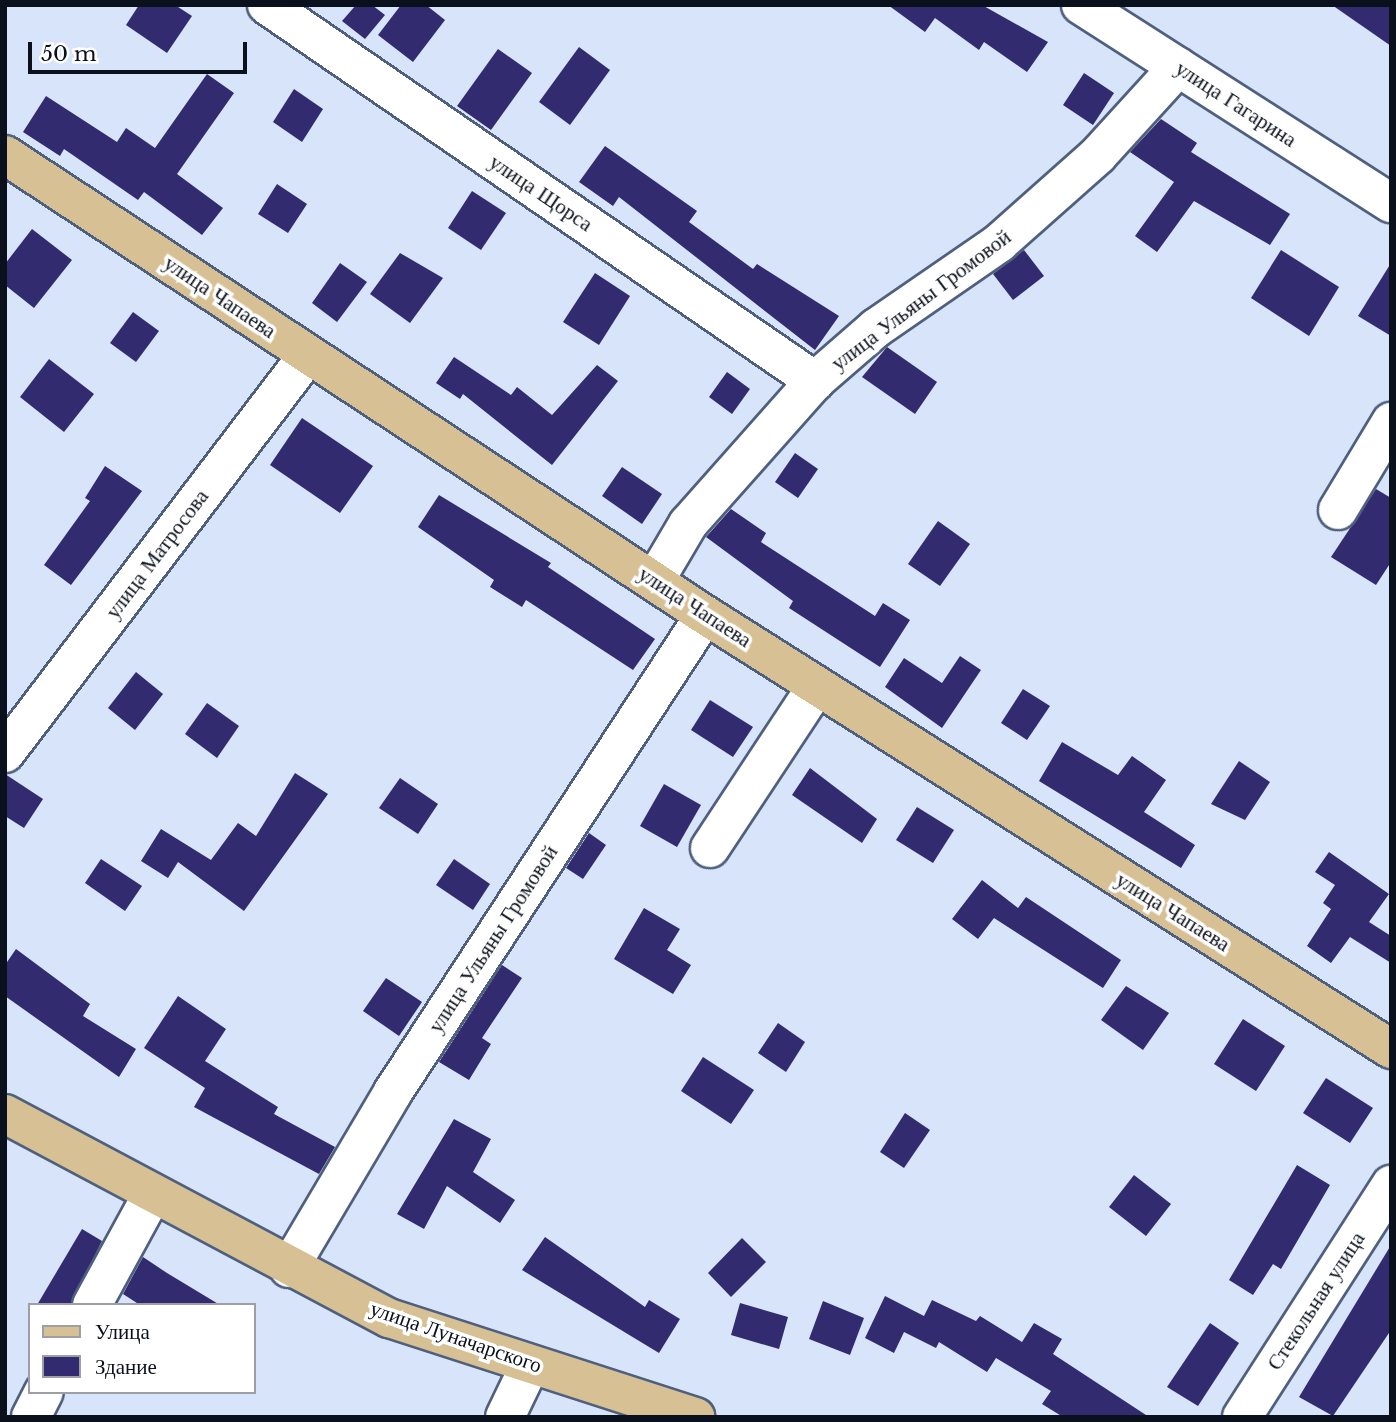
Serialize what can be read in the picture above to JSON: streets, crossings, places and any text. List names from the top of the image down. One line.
{"streets":{"main road":["улица Чапаева","улица Луначарского"],"street":["улица Гагарина","улица Щорса","улица Ульяны Громовой","улица Матросова","Стекольная улица"]},"crossings":[["улица Гагарина","улица Ульяны Громовой"],["улица Щорса","улица Ульяны Громовой"],["улица Чапаева","улица Ульяны Громовой"],["улица Чапаева","улица Матросова"],["улица Ульяны Громовой","улица Луначарского"]],"legend":["Улица","Здание"],"scale_bar":"50 m"}
